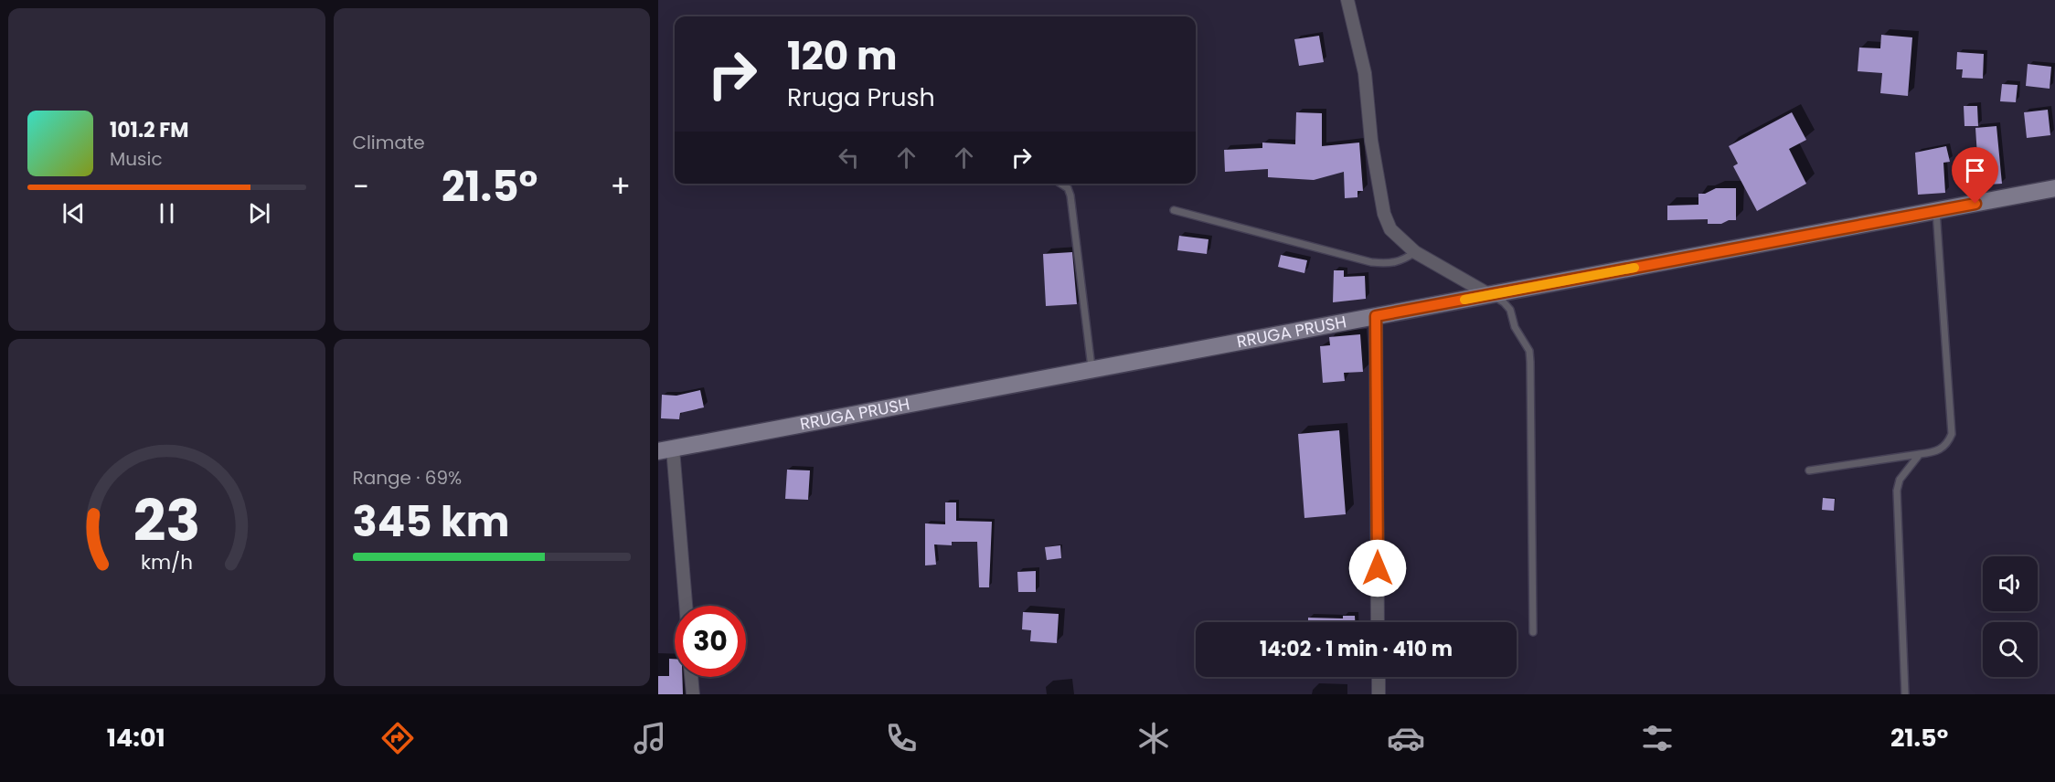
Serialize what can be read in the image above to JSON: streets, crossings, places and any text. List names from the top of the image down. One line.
{"streets":{"street":["RRUGA PRUSH"]},"page":{"tile":["Climate",["Range · 69%","345 km"]],"turn":["120 m","Rruga Prush"],"song":["101.2 FM","Music"],"heat":["−","21.5°","+"],"limit":"30","trip":"14:02 · 1 min · 410 m","tabs":["14:01","21.5°"],"gauge":["23","km/h"]}}
